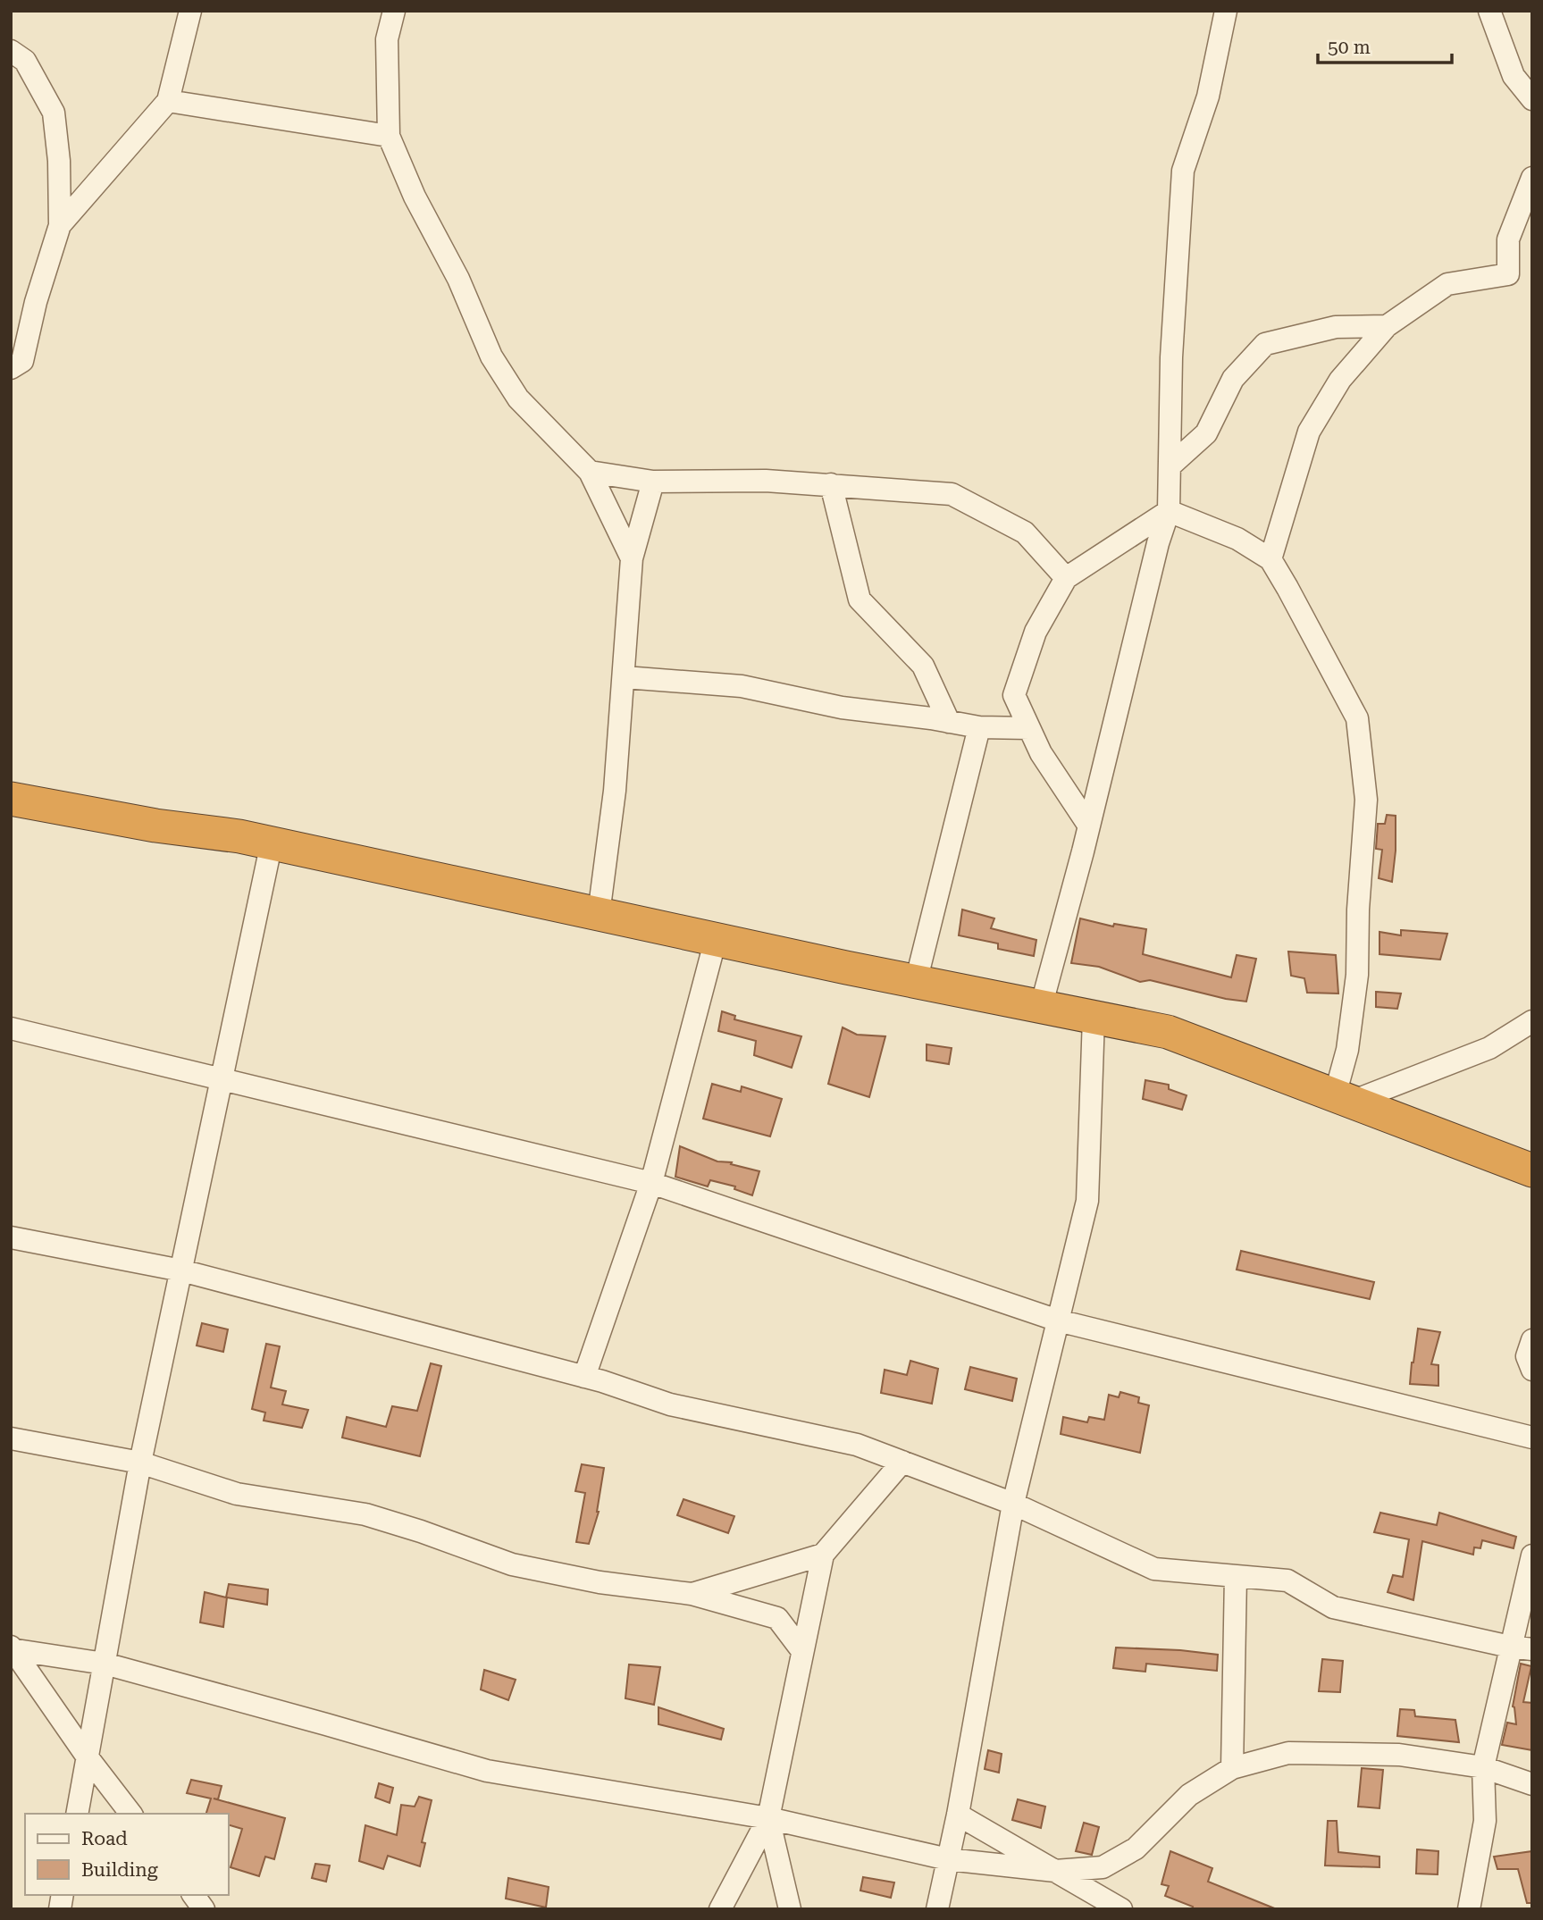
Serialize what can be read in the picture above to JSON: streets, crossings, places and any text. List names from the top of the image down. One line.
{"legend":["Road","Building"],"scale_bar":"50 m"}
